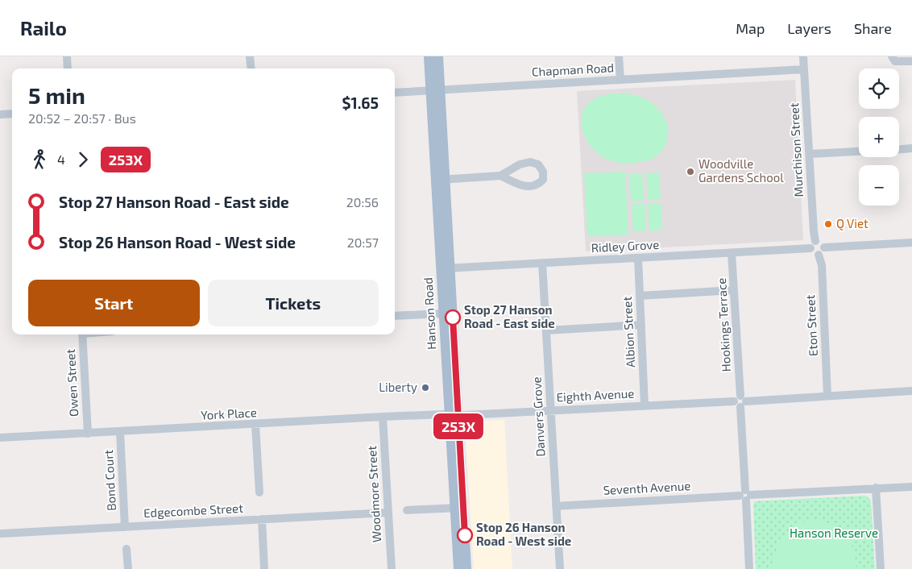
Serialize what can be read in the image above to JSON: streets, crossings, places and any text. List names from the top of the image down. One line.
{"streets":{"main road":["Hanson Road"],"street":["Chapman Road","Murchison Street","Ridley Grove","Hookings Terrace","Eton Street","Albion Street","Owen Street","Eighth Avenue","York Place","Danvers Grove","Bond Court","Seventh Avenue","Woodmore Street","Edgecombe Street"]},"crossings":[["Chapman Road","Murchison Street"],["Chapman Road","Hanson Road"],["Murchison Street","Ridley Grove"],["Murchison Street","Eton Street"],["Ridley Grove","Hanson Road"],["Ridley Grove","Hookings Terrace"],["Ridley Grove","Eton Street"],["Ridley Grove","Albion Street"],["Ridley Grove","Danvers Grove"],["Hanson Road","Eighth Avenue"],["Hanson Road","York Place"],["Hookings Terrace","Eighth Avenue"],["Hookings Terrace","Seventh Avenue"],["Eton Street","Eighth Avenue"],["Albion Street","Eighth Avenue"],["Owen Street","York Place"],["Eighth Avenue","York Place"],["Eighth Avenue","Danvers Grove"],["York Place","Bond Court"],["York Place","Woodmore Street"],["Danvers Grove","Seventh Avenue"],["Bond Court","Edgecombe Street"],["Woodmore Street","Edgecombe Street"]],"parks":["Hanson Reserve"],"places":["Woodville Gardens School","Q Viet","Stop 27 Hanson Road - East side","Liberty","Stop 26 Hanson Road - West side"],"lines":["bus line 253X"],"page":{"header":"Railo","nav":["Map","Layers","Share"],"on_map":"253X","map_buttons":["+","−"],"heading":["5 min","20:52 – 20:57 · Bus","$1.65"],"legs":["4","253X"],"list":[{"name":"Stop 27 Hanson Road - East side","value":"20:56"},{"name":"Stop 26 Hanson Road - West side","value":"20:57"}],"buttons":["Start","Tickets"]}}
